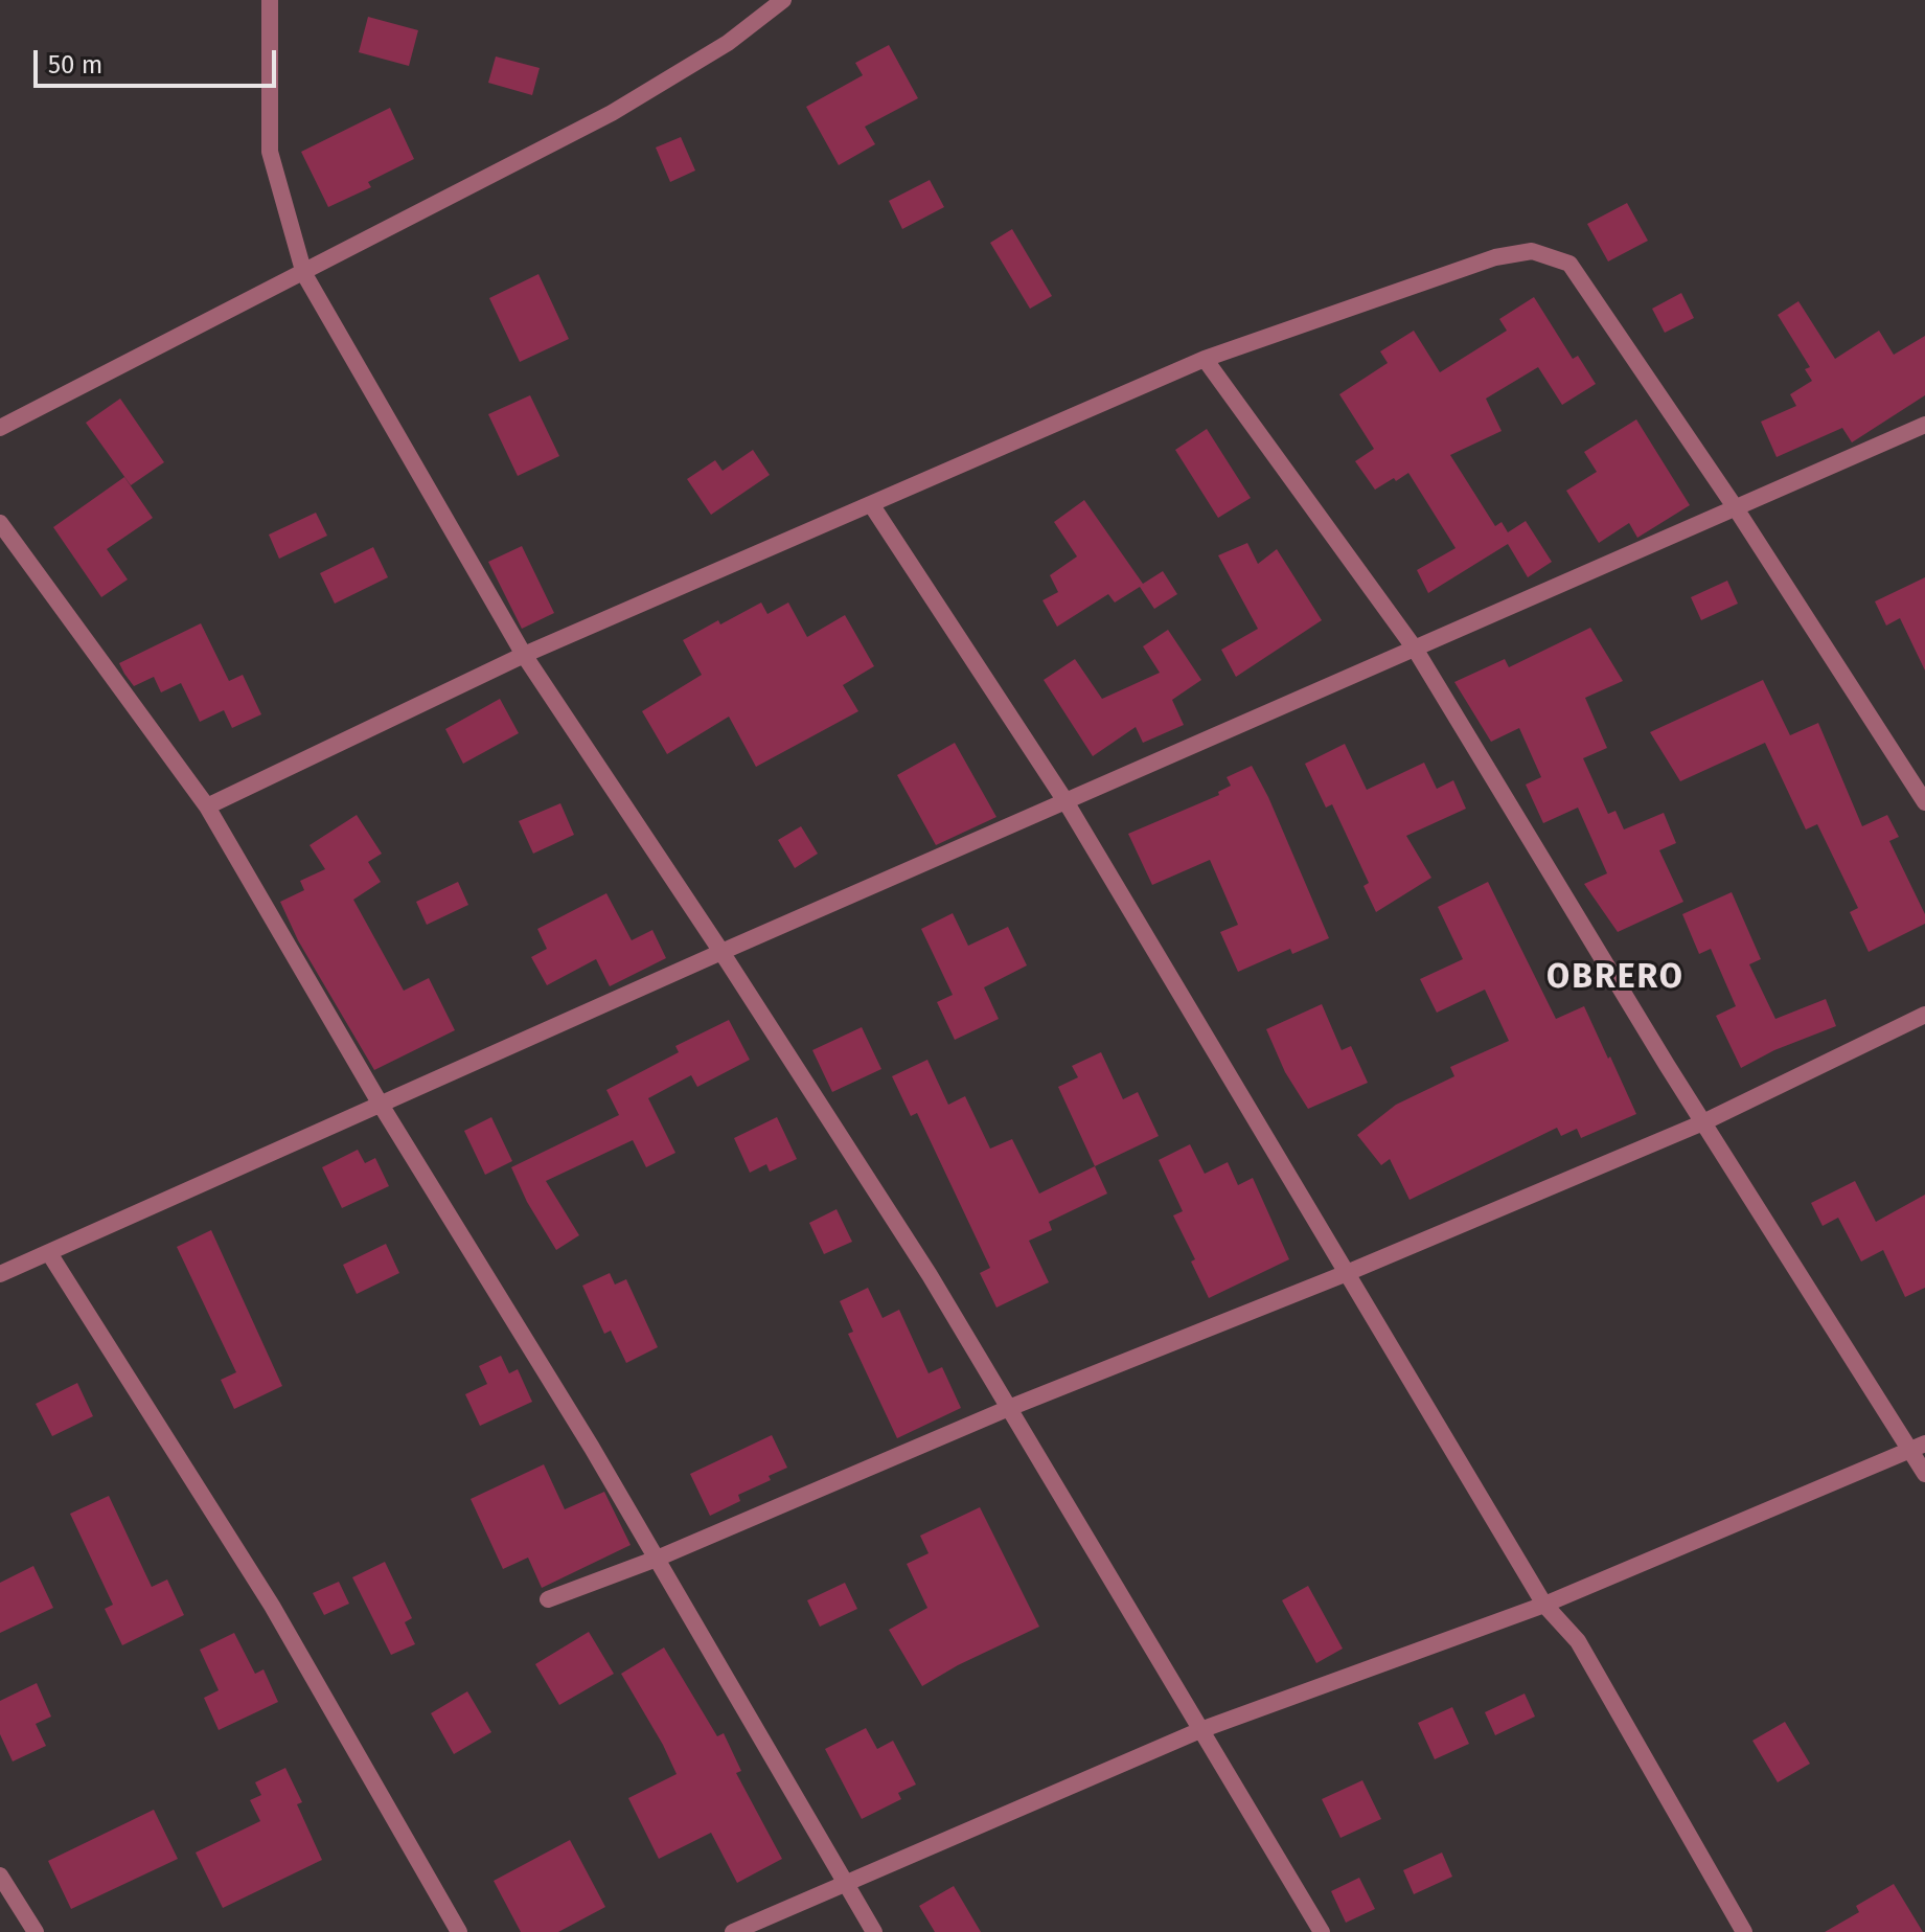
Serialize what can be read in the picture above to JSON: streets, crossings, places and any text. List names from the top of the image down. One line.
{"districts":["OBRERO"],"scale_bar":"50 m"}
